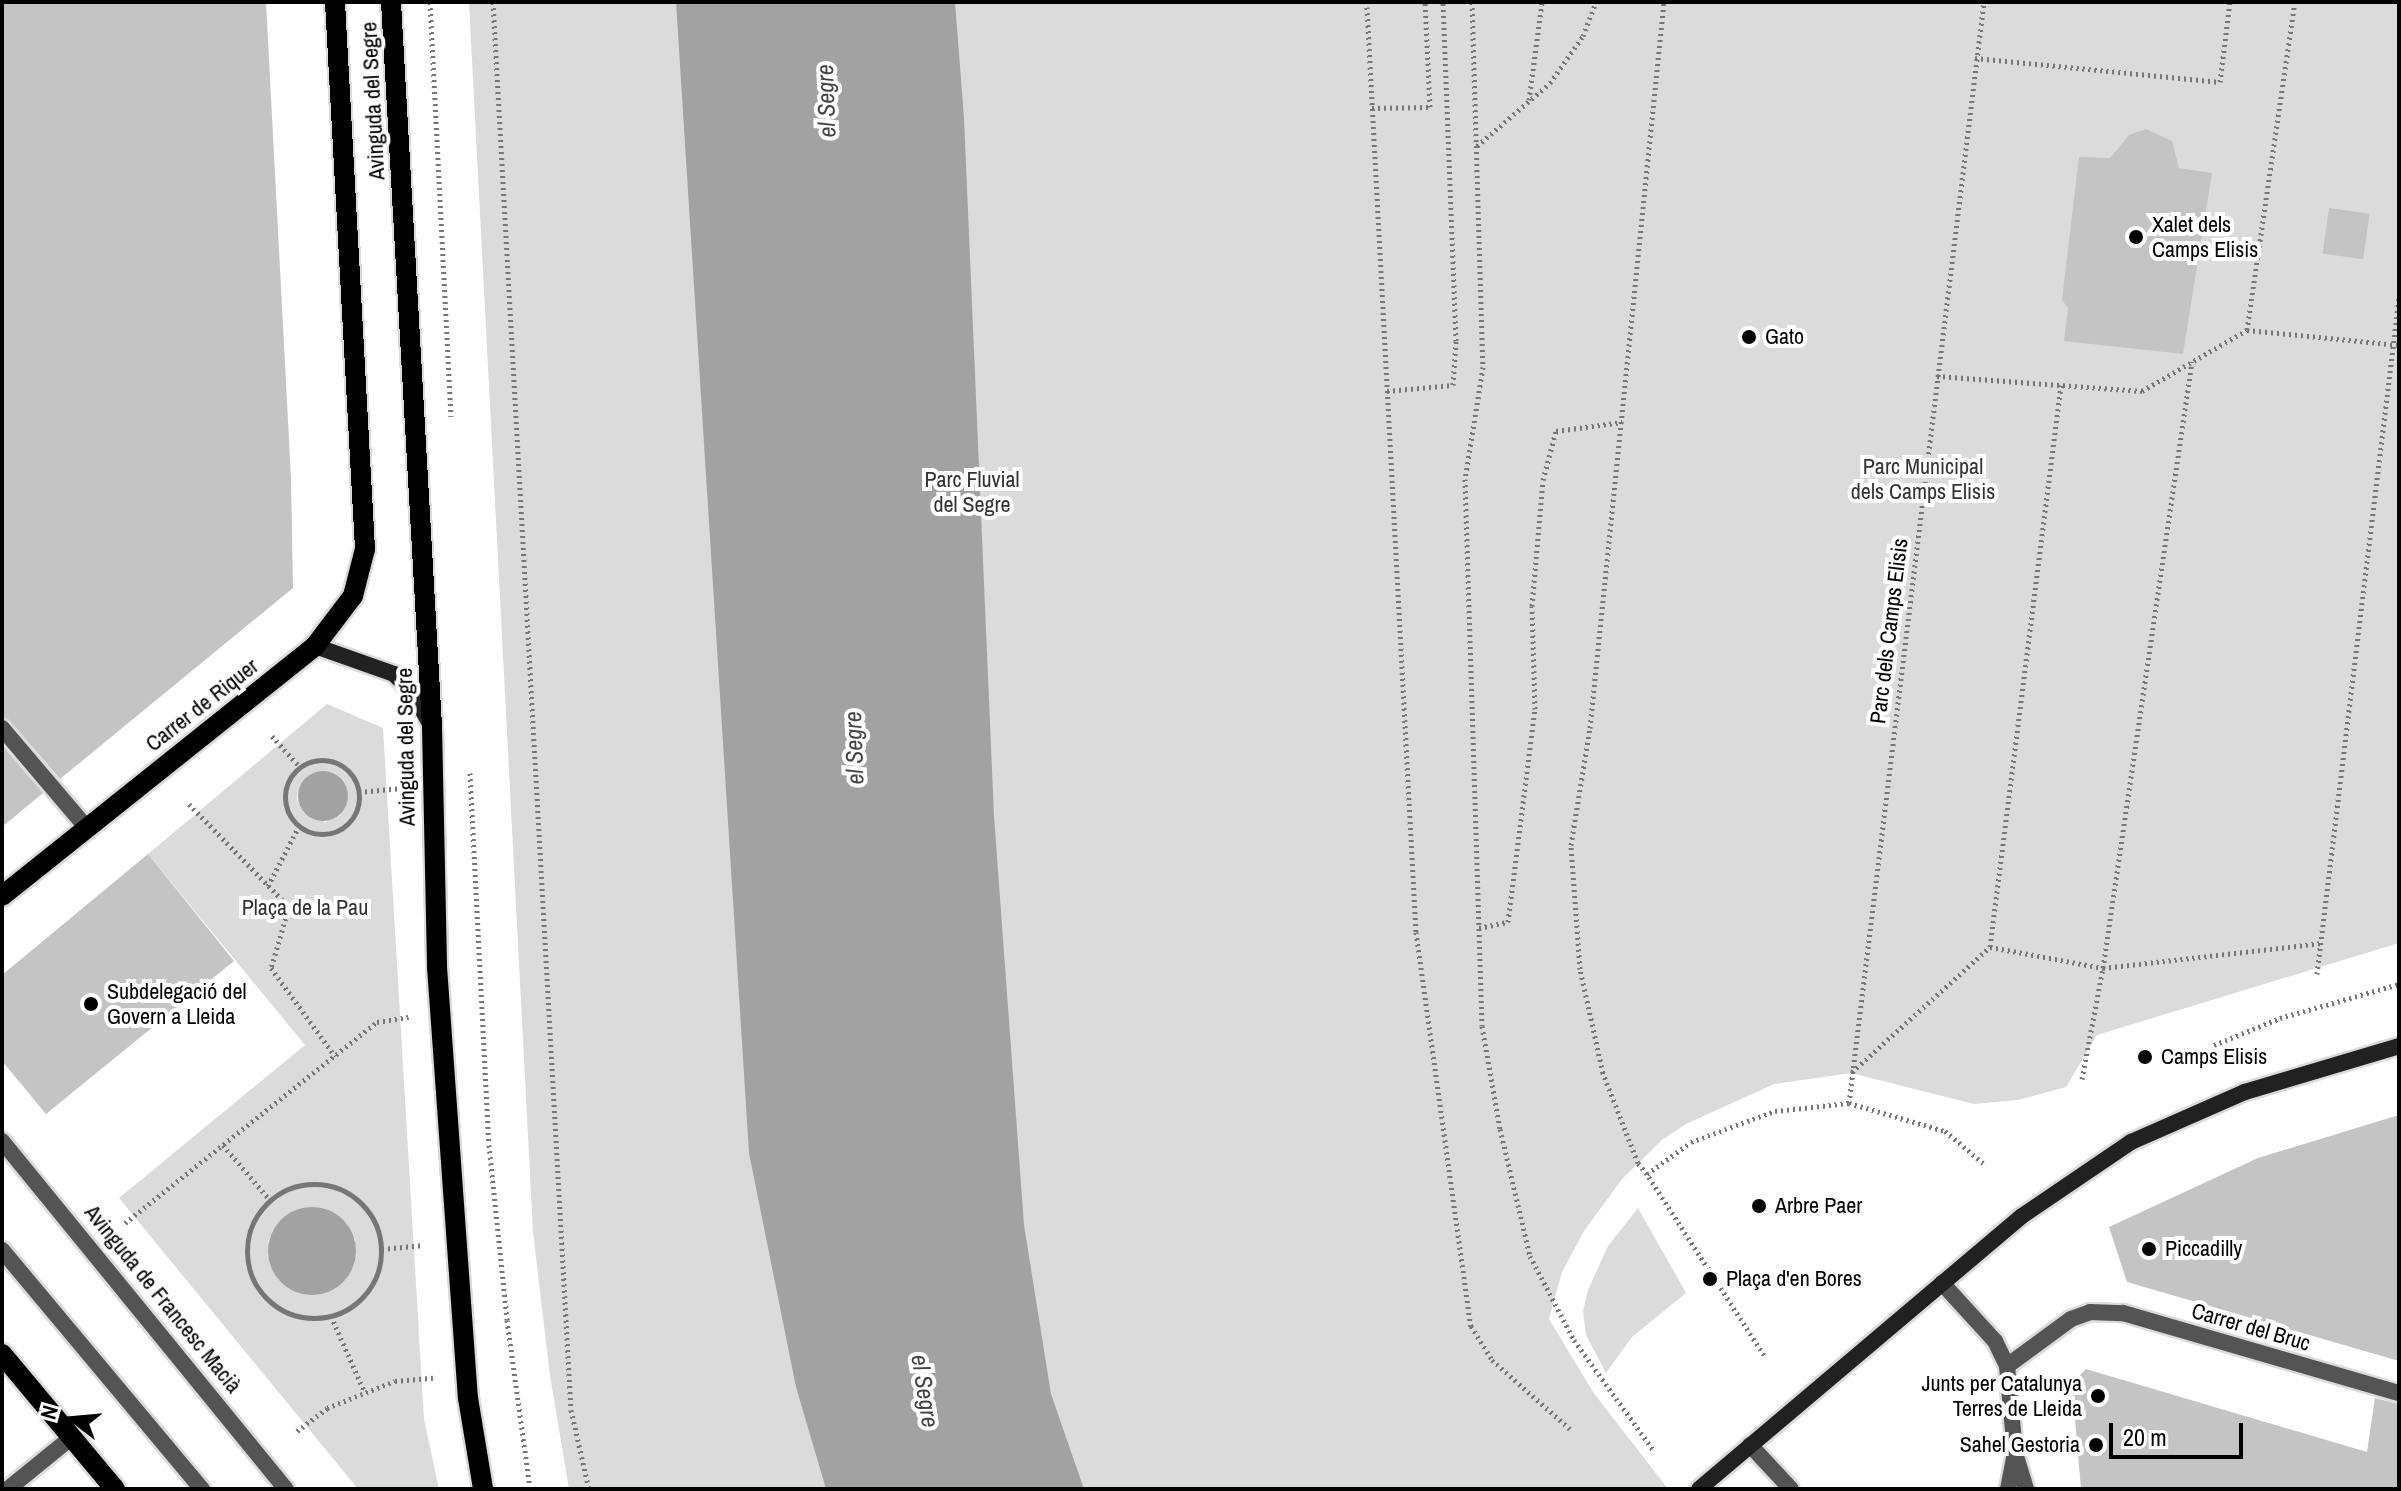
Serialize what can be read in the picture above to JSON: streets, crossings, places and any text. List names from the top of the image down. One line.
{"streets":{"main road":["Avinguda del Segre","Carrer de Riquer"],"street":["Avinguda de Francesc Macià","Carrer del Bruc"],"path":["Parc dels Camps Elisis"]},"crossings":[["Avinguda del Segre","Carrer de Riquer"]],"water":["el Segre"],"parks":["Parc Municipal dels Camps Elisis","Parc Fluvial del Segre","Plaça de la Pau"],"places":["Xalet dels Camps Elisis","Gato","Subdelegació del Govern a Lleida","Camps Elisis","Arbre Paer","Piccadilly","Plaça d'en Bores","Junts per Catalunya Terres de Lleida","Sahel Gestoria"],"scale_bar":"20 m","north":"left"}
